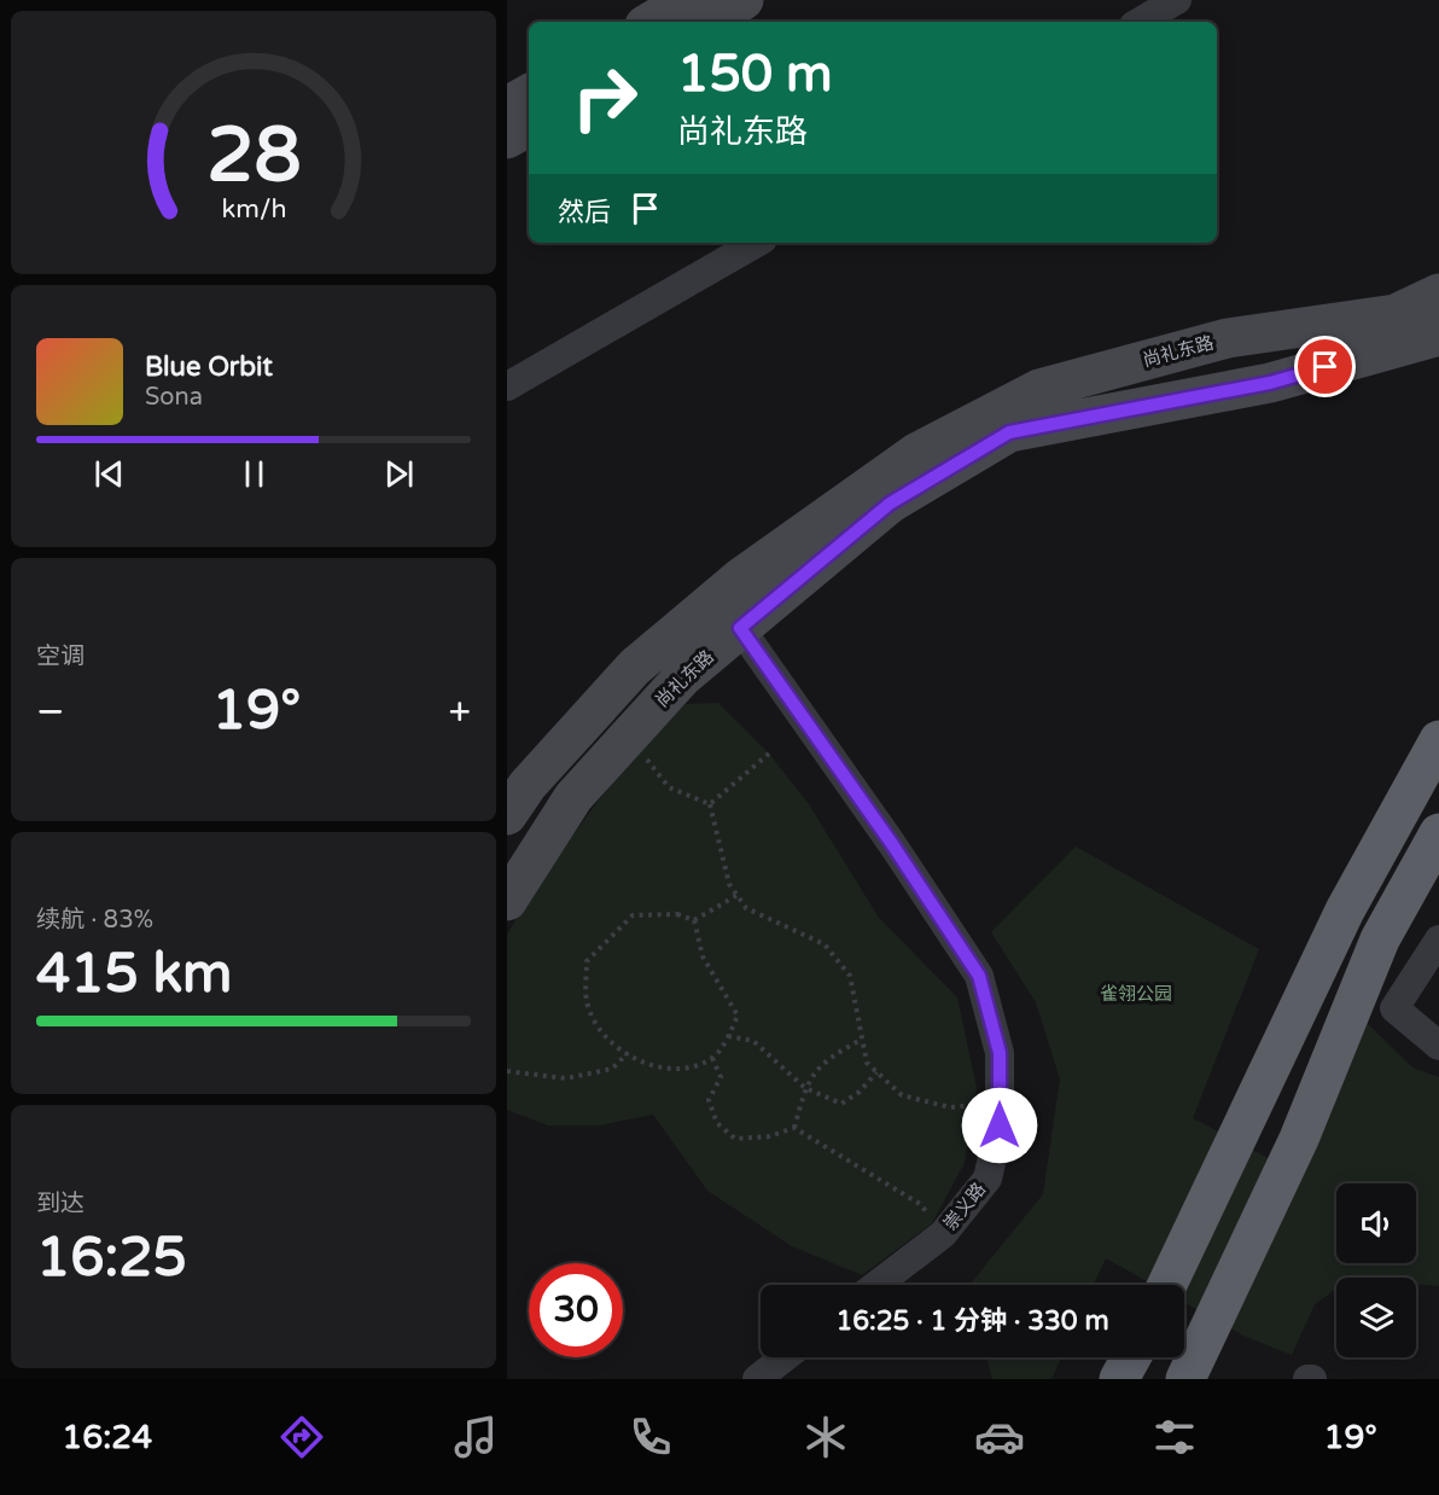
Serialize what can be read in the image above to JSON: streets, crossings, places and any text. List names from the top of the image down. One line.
{"streets":{"main road":["尚礼东路"],"street":["崇义路"]},"crossings":[["尚礼东路","崇义路"]],"parks":["雀翎公园"],"page":{"turn":["150 m","尚礼东路"],"then":"然后","song":["Blue Orbit","Sona"],"tile":["空调",["续航 · 83%","415 km"],["到达","16:25"]],"heat":["−","19°","+"],"limit":"30","trip":"16:25 · 1 分钟 · 330 m","tabs":["16:24","19°"],"gauge":["28","km/h"]}}
